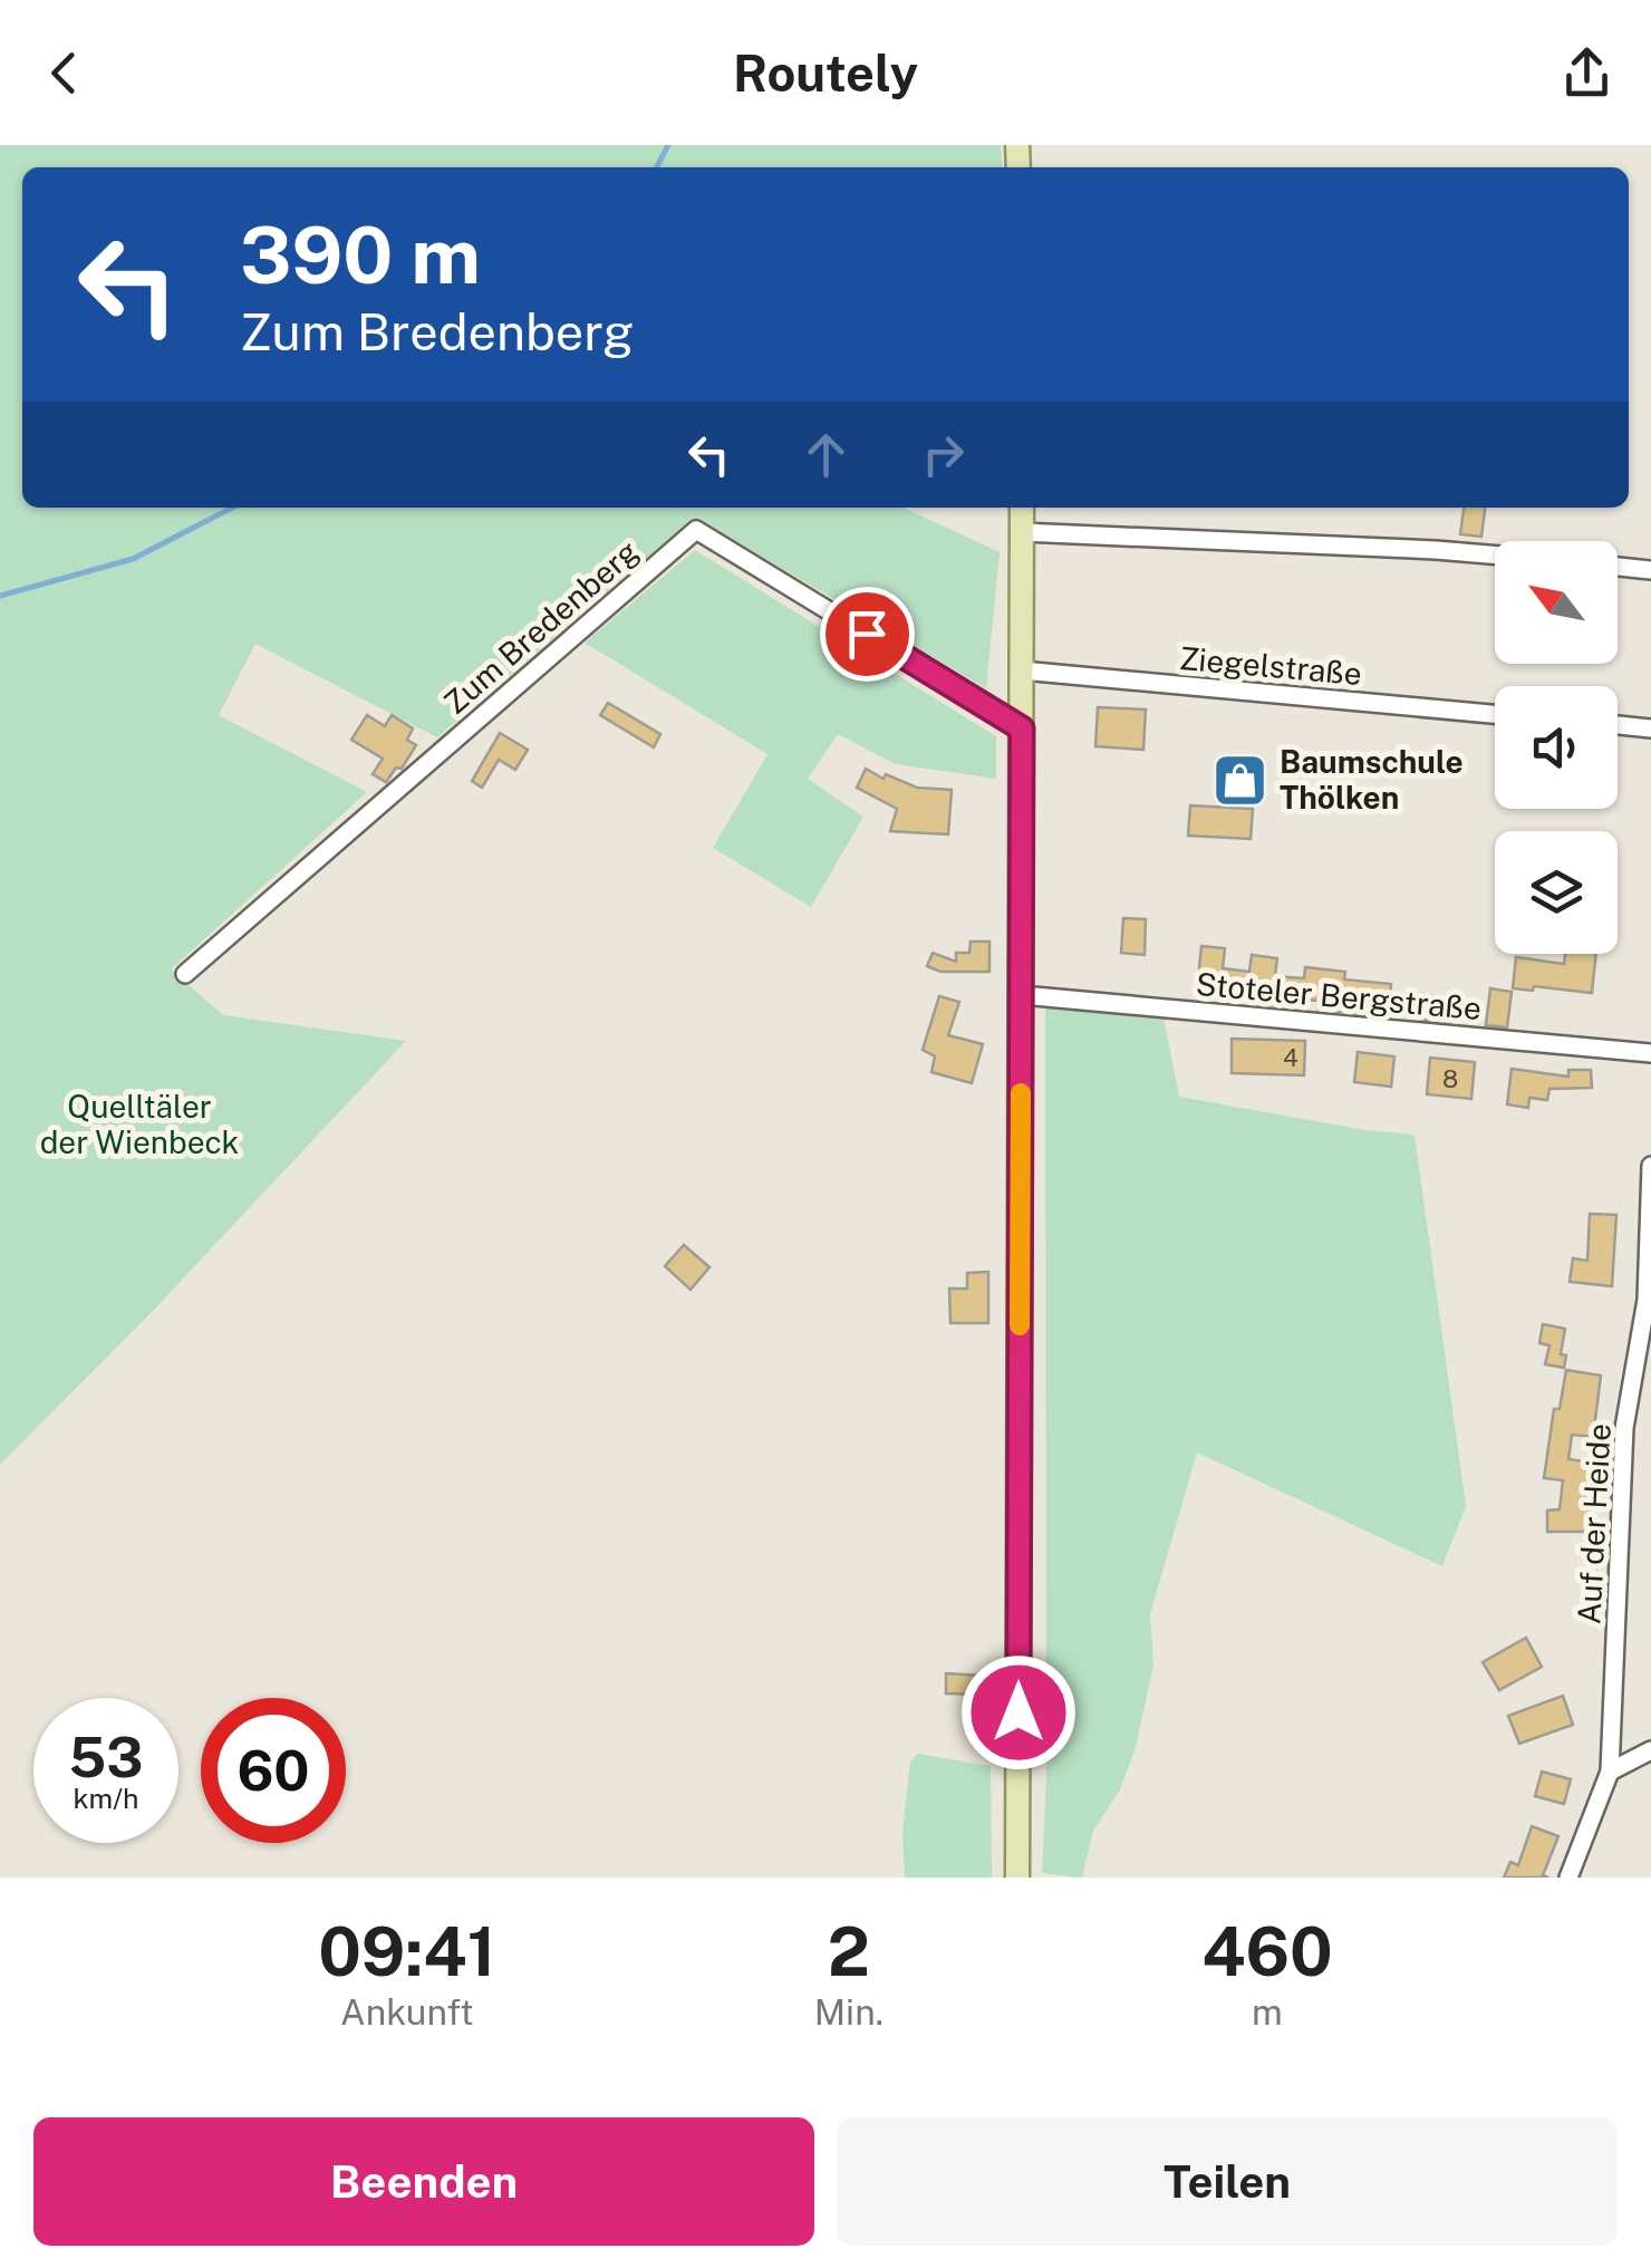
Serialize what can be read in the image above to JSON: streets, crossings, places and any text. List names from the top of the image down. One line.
{"streets":{"street":["Zum Bredenberg","Ziegelstraße","Stoteler Bergstraße","Auf der Heide"]},"parks":["Quelltäler der Wienbeck"],"places":{"shop":["Baumschule Thölken"]},"house_numbers":["4","8"],"north":"top left","page":{"header":"Routely","turn":["390 m","Zum Bredenberg"],"speed":"53 km/h","limit":"60","eta":["09:41","Ankunft","2","Min.","460","m"],"buttons":["Beenden","Teilen"]}}
